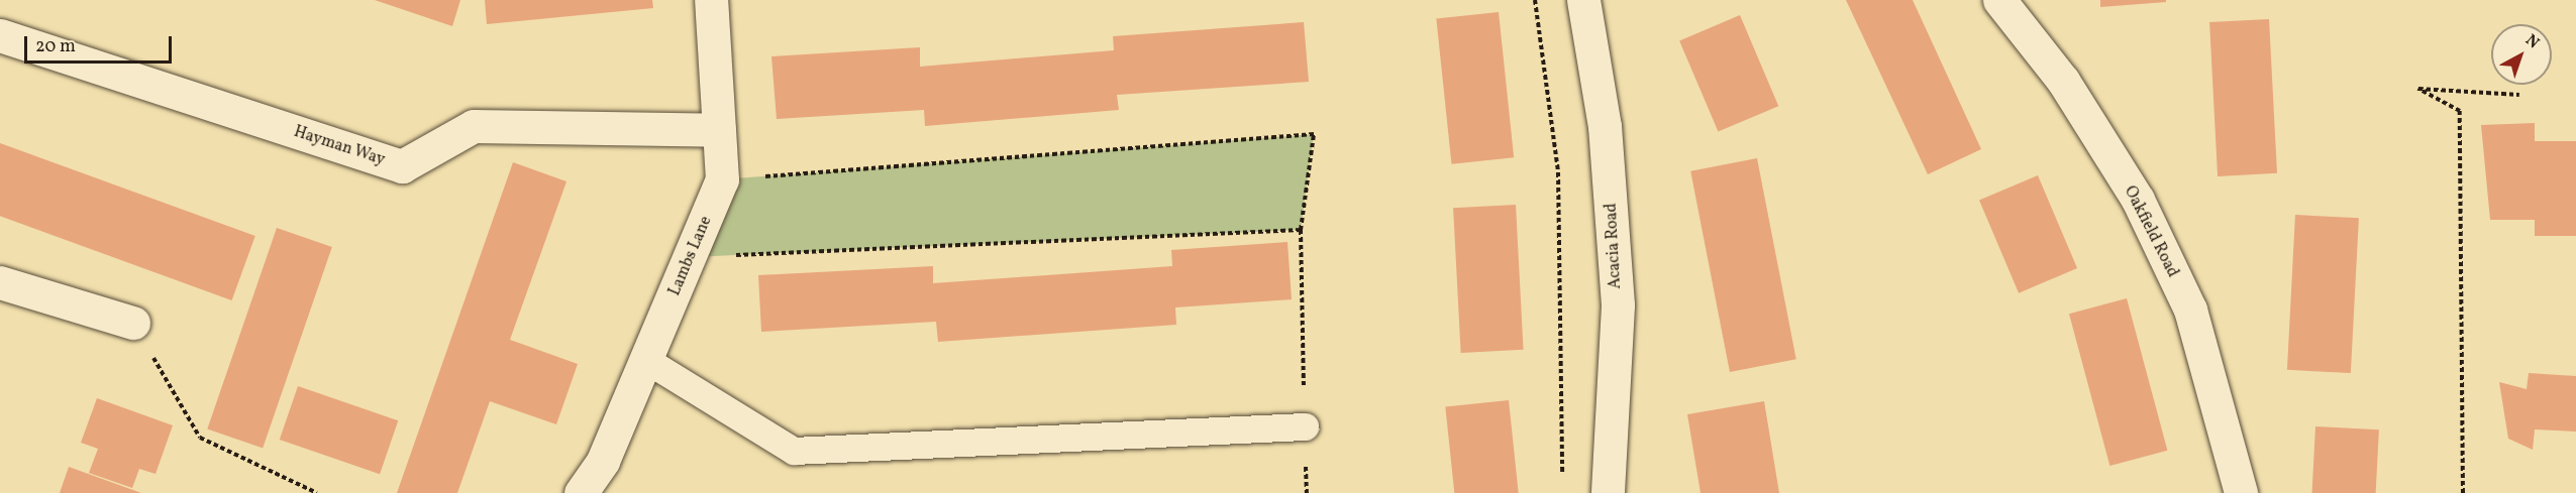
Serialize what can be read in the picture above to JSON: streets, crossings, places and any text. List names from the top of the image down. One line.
{"streets":{"street":["Hayman Way","Oakfield Road","Acacia Road","Lambs Lane"]},"crossings":[["Hayman Way","Lambs Lane"]],"scale_bar":"20 m","north":"top right"}
